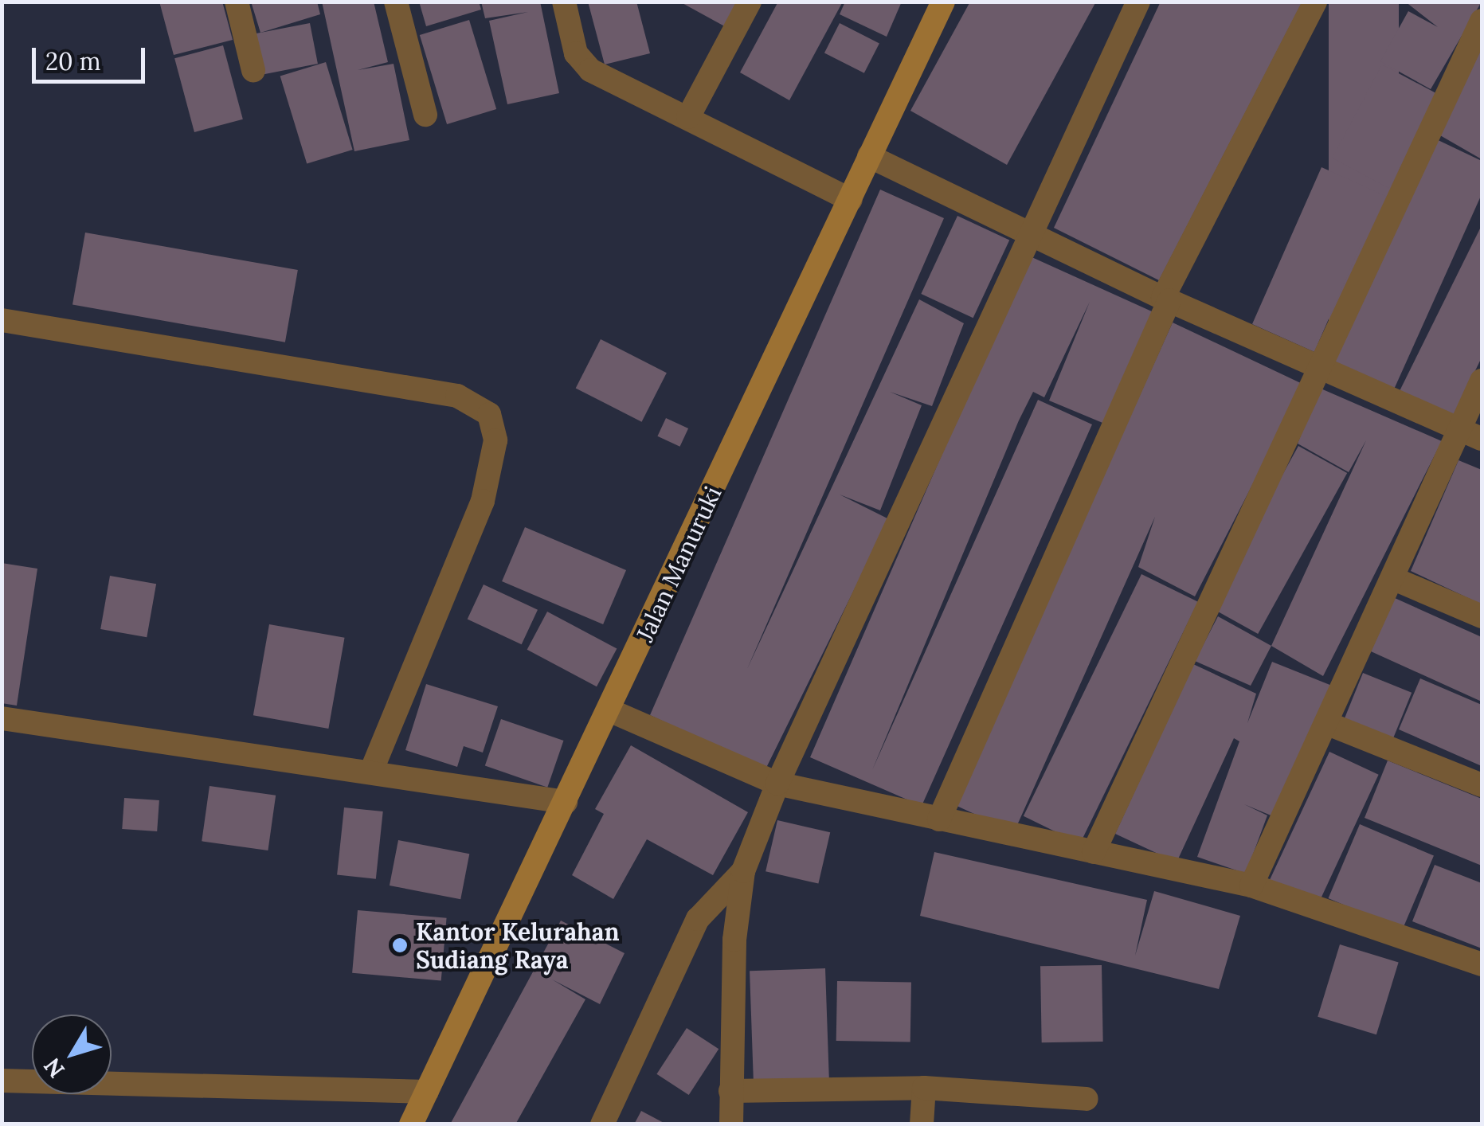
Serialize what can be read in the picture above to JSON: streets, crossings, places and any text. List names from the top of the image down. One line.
{"streets":{"street":["Jalan Manuruki"]},"places":["Kantor Kelurahan Sudiang Raya"],"scale_bar":"20 m","north":"bottom left"}
